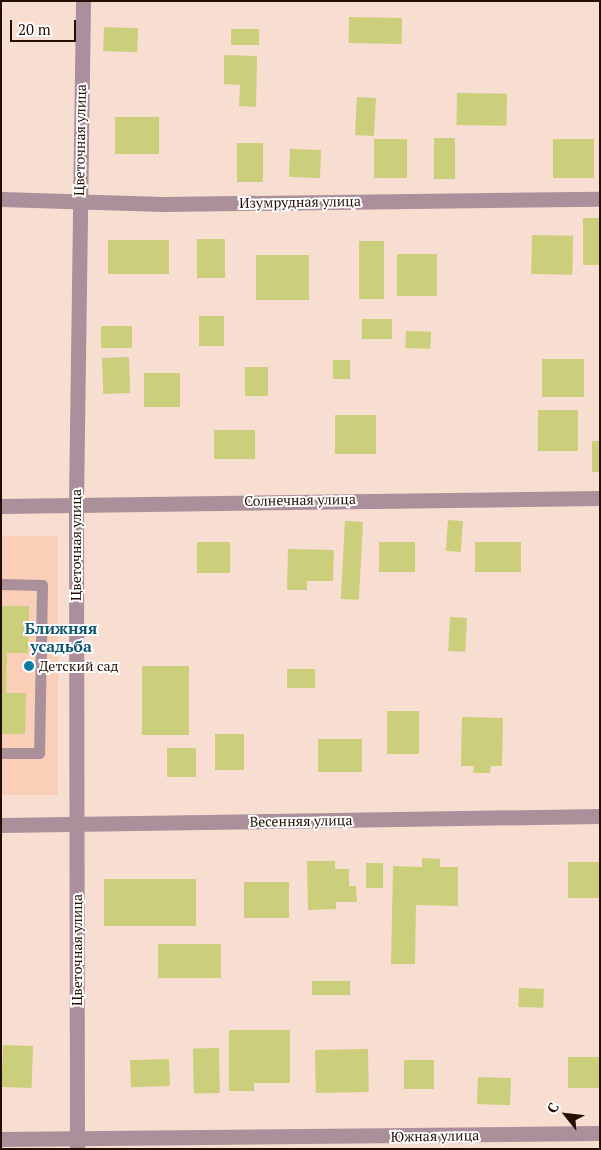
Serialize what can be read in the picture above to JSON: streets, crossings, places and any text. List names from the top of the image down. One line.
{"streets":{"street":["Цветочная улица","Изумрудная улица","Солнечная улица","Весенняя улица","Южная улица"]},"crossings":[["Цветочная улица","Изумрудная улица"],["Цветочная улица","Солнечная улица"],["Цветочная улица","Весенняя улица"],["Цветочная улица","Южная улица"]],"districts":["Ближняя усадьба"],"places":["Детский сад"],"scale_bar":"20 m","north":"top left"}
